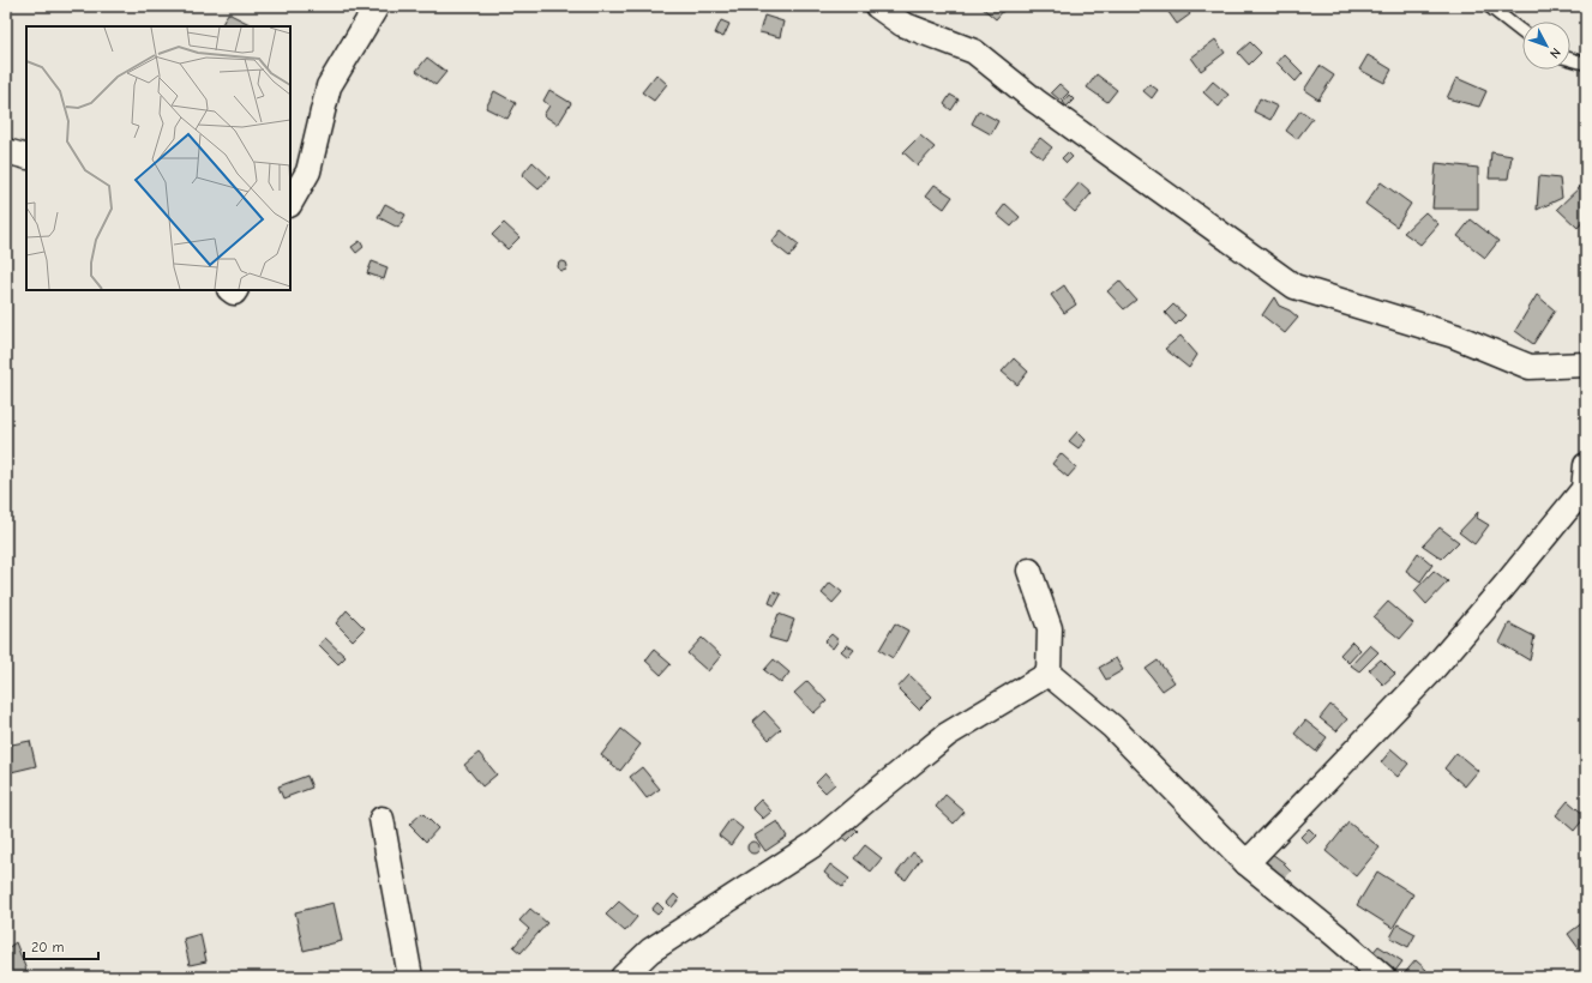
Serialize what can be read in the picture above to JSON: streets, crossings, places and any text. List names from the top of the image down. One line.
{"scale_bar":"20 m","north":"bottom right"}
